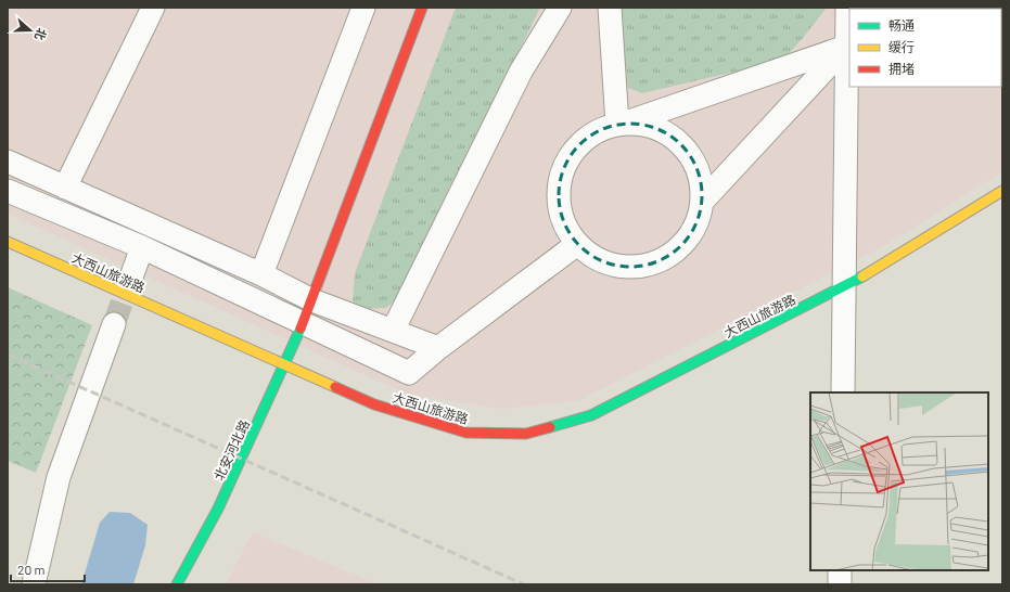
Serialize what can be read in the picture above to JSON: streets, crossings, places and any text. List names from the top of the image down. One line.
{"streets":{"street":["大西山旅游路","北安河北路"]},"crossings":[["大西山旅游路","北安河北路"]],"legend":["畅通","缓行","拥堵"],"scale_bar":"20 m","north":"right"}
